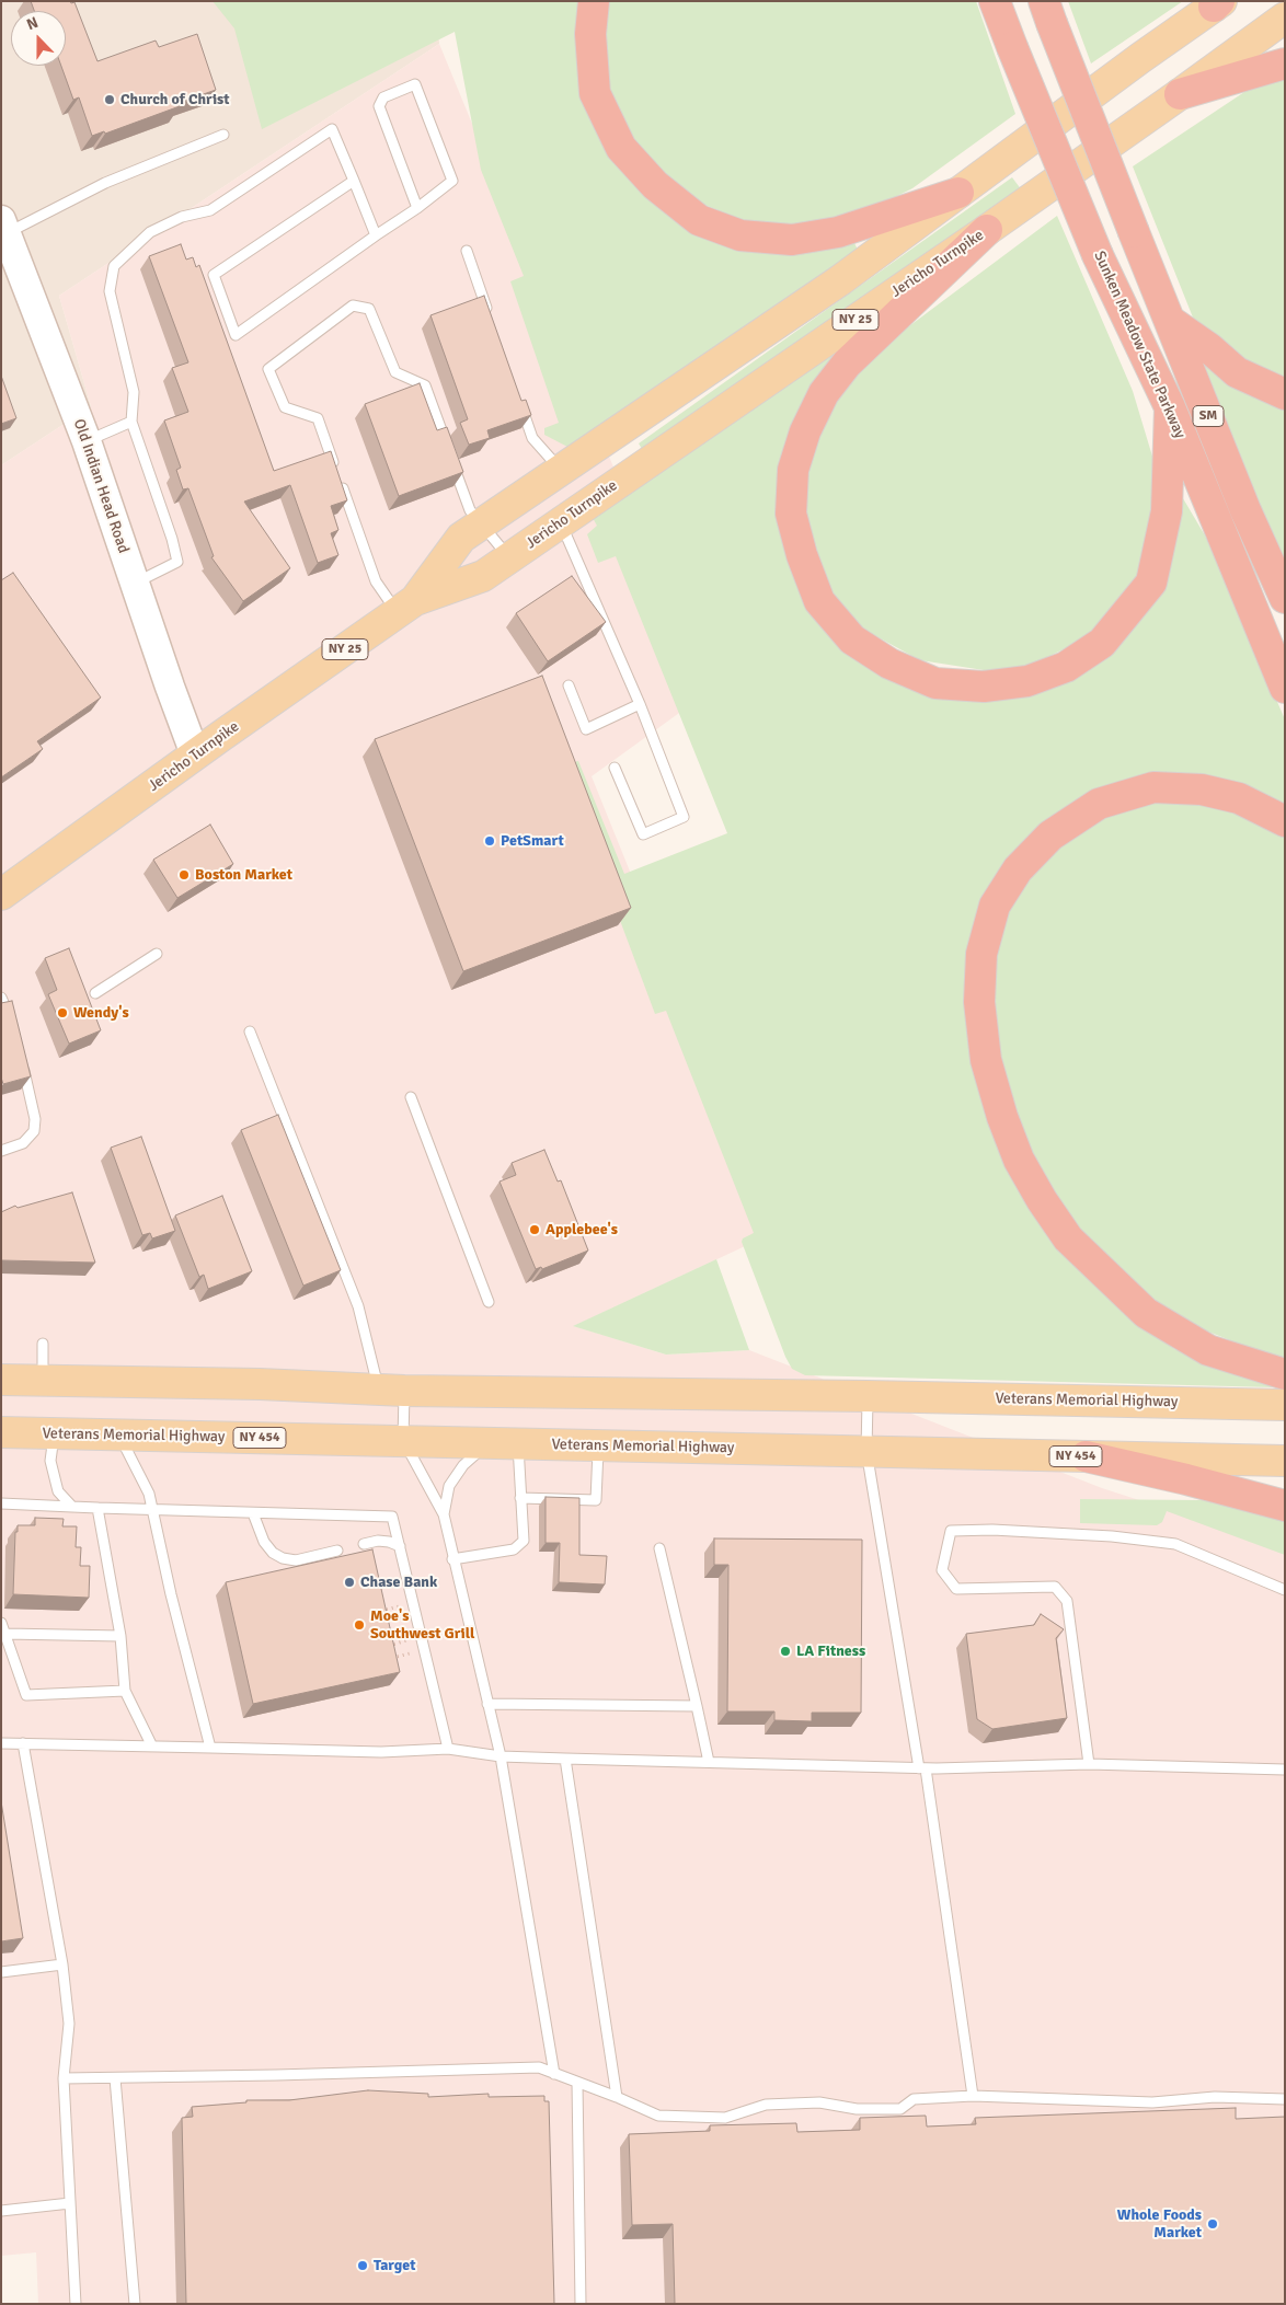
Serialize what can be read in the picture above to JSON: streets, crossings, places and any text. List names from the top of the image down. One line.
{"streets":{"highway":["Sunken Meadow State Parkway","SM"],"main road":["Jericho Turnpike","NY 25","Veterans Memorial Highway","NY 454"],"street":["Old Indian Head Road"]},"crossings":[["Jericho Turnpike","Old Indian Head Road"]],"places":["Church of Christ","PetSmart","Boston Market","Wendy's","Applebee's","Chase Bank","Moe's Southwest Grill","LA Fitness","Whole Foods Market","Target"],"north":"top"}
